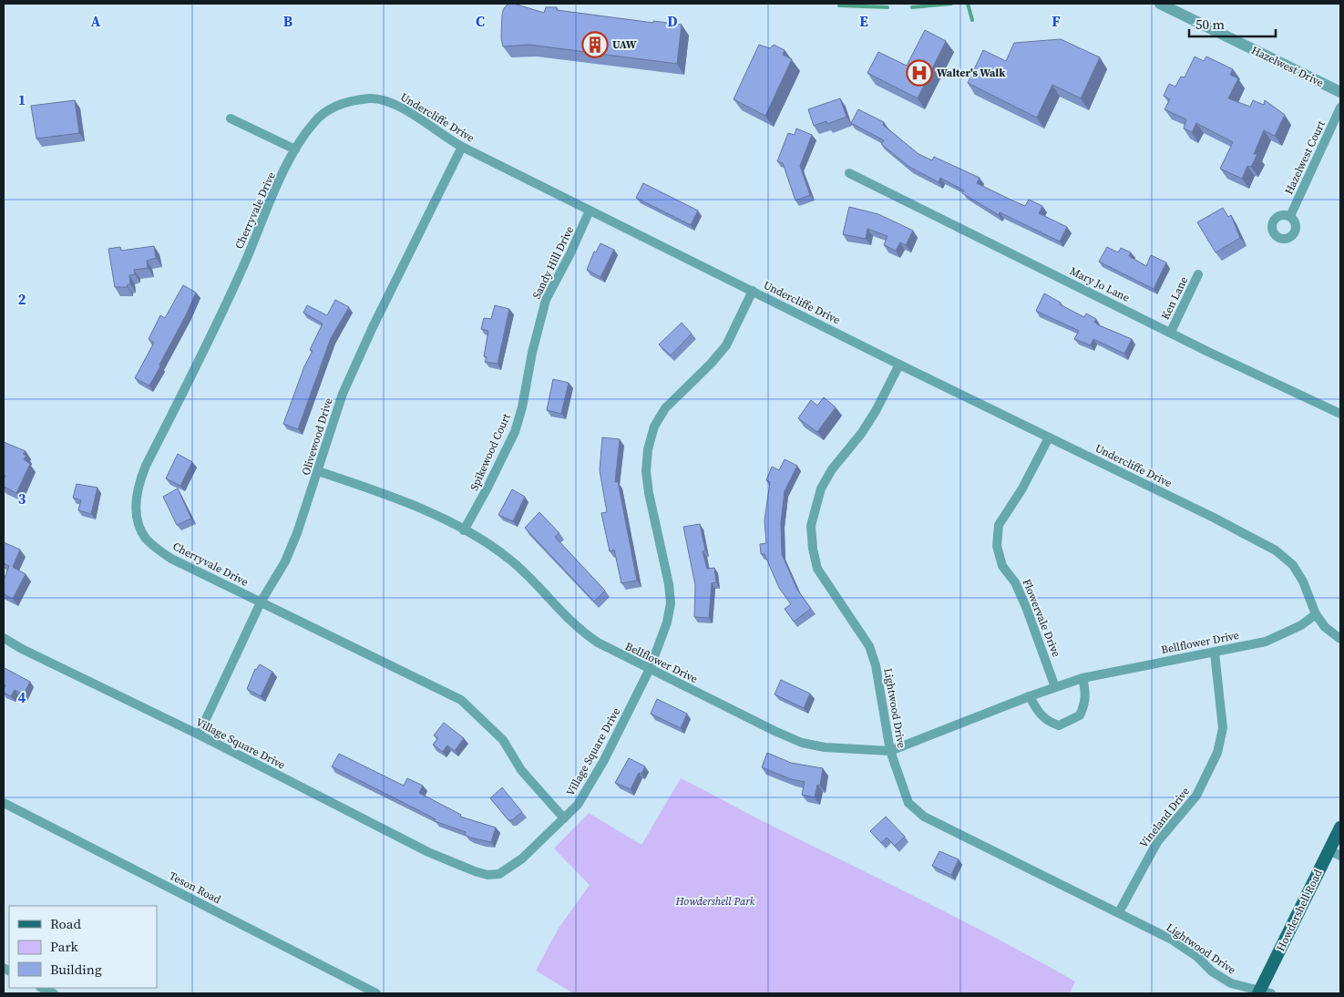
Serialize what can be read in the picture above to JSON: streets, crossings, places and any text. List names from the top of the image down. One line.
{"streets":{"main road":["Howdershell Road"],"street":["Hazelwest Drive","Undercliffe Drive","Hazelwest Court","Cherryvale Drive","Sandy Hill Drive","Mary Jo Lane","Ken Lane","Olivewood Drive","Spikewood Court","Flowervale Drive","Bellflower Drive","Lightwood Drive","Village Square Drive","Vineland Drive","Teson Road"]},"crossings":[["Undercliffe Drive","Cherryvale Drive"],["Undercliffe Drive","Sandy Hill Drive"],["Undercliffe Drive","Olivewood Drive"],["Undercliffe Drive","Flowervale Drive"],["Undercliffe Drive","Bellflower Drive"],["Undercliffe Drive","Lightwood Drive"],["Undercliffe Drive","Village Square Drive"],["Cherryvale Drive","Olivewood Drive"],["Cherryvale Drive","Village Square Drive"],["Sandy Hill Drive","Spikewood Court"],["Mary Jo Lane","Ken Lane"],["Olivewood Drive","Bellflower Drive"],["Olivewood Drive","Village Square Drive"],["Spikewood Court","Bellflower Drive"],["Flowervale Drive","Bellflower Drive"],["Bellflower Drive","Lightwood Drive"],["Bellflower Drive","Village Square Drive"],["Bellflower Drive","Vineland Drive"],["Lightwood Drive","Vineland Drive"],["Lightwood Drive","Howdershell Road"]],"parks":["Howdershell Park"],"places":{"building":["UAW"],"hospital":["Walter's Walk"]},"legend":["Road","Park","Building"],"scale_bar":"50 m","grid":{"columns":["A","B","C","D","E","F"],"rows":["1","2","3","4"]}}
